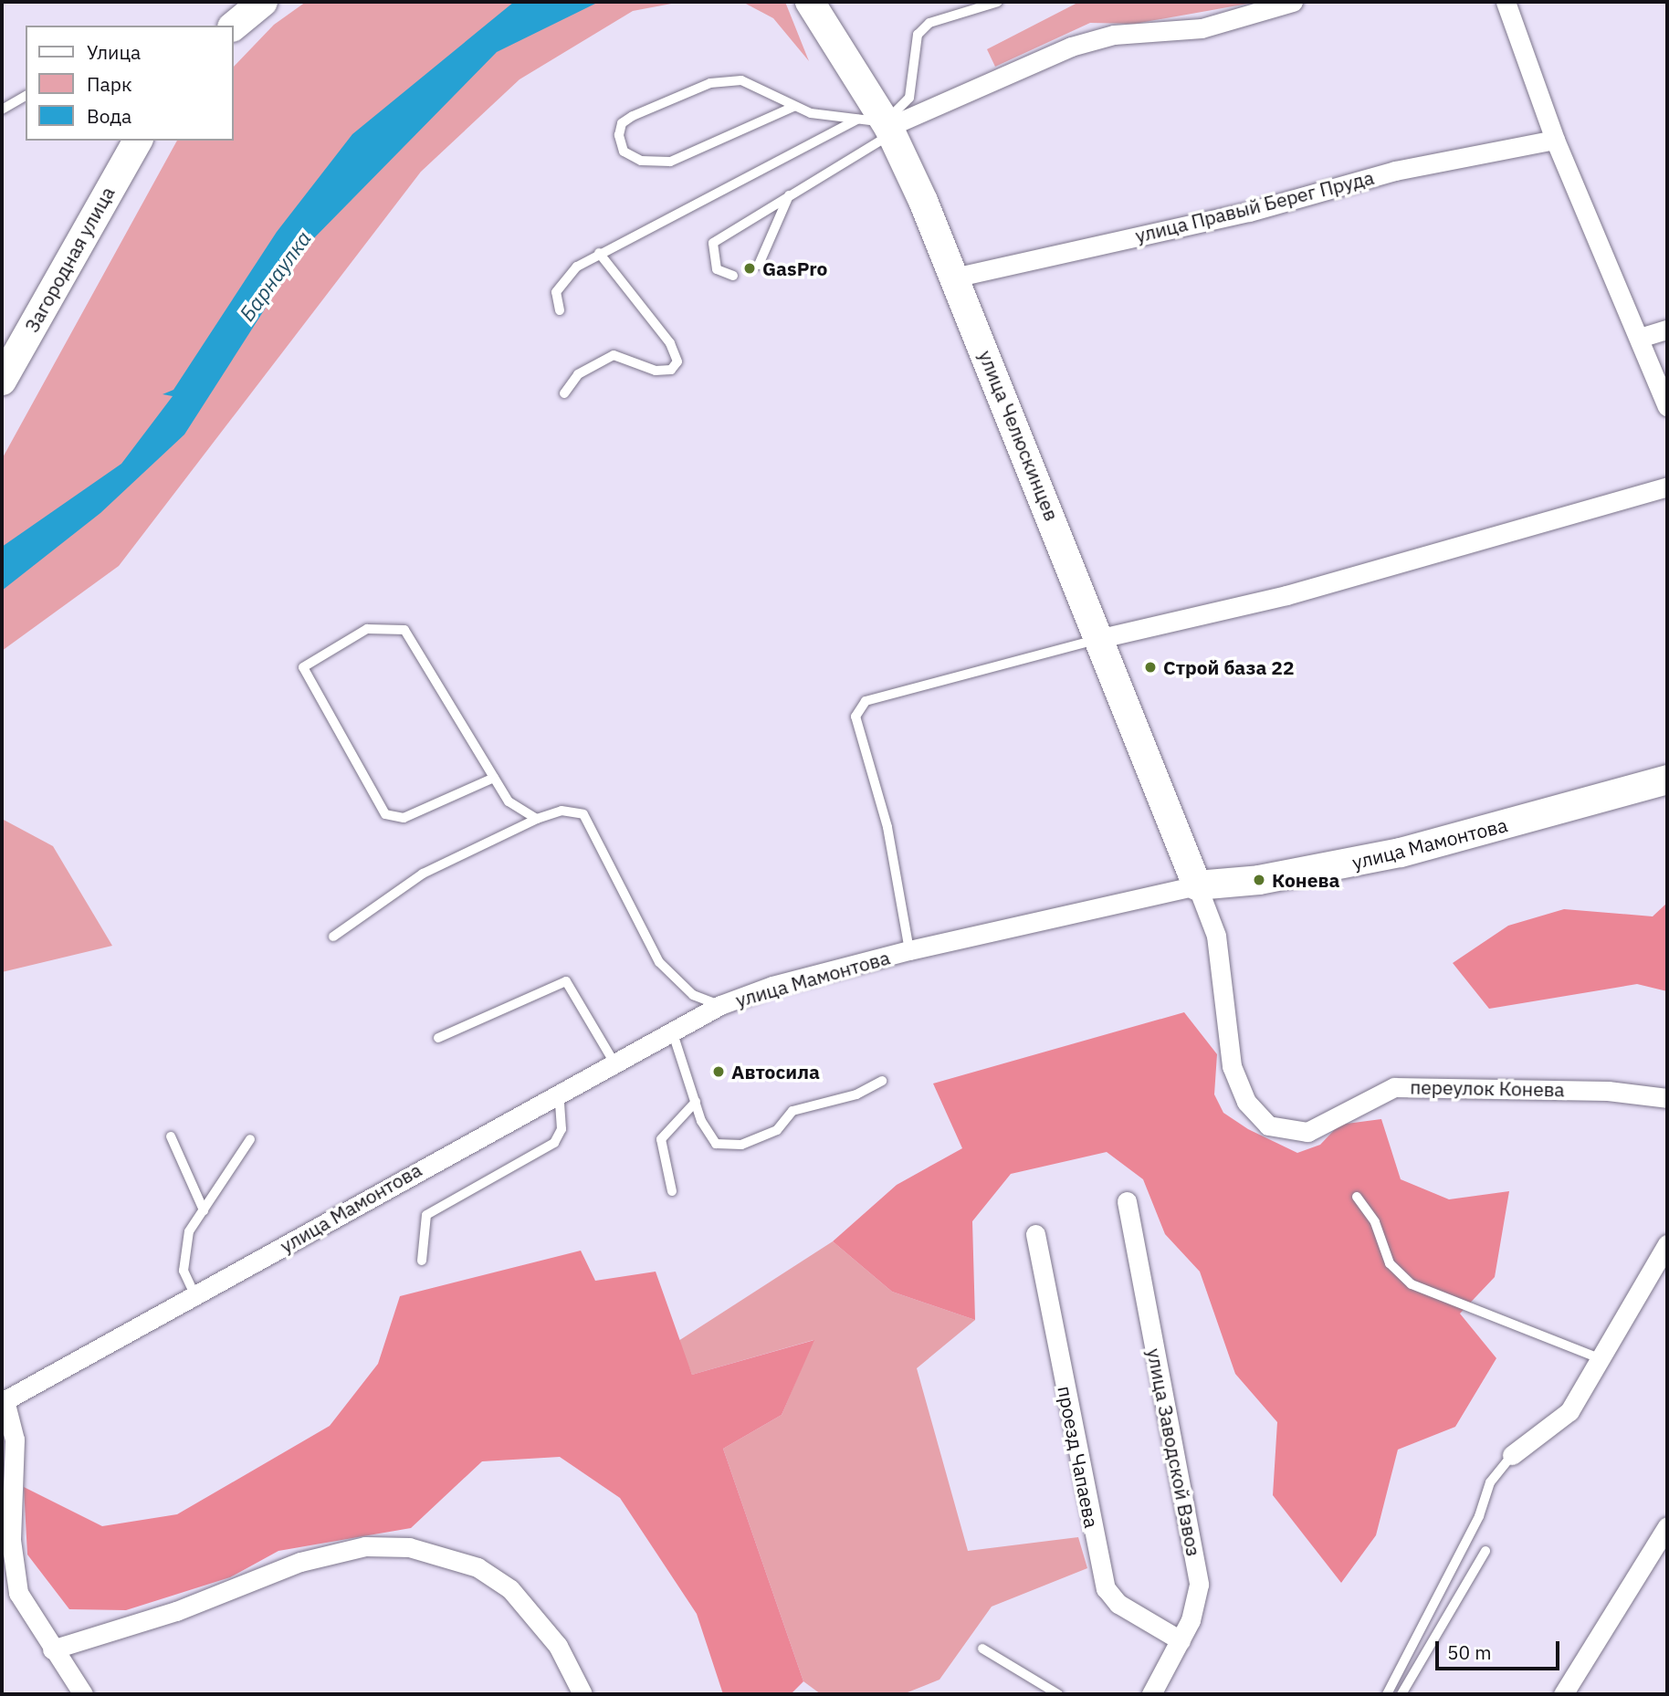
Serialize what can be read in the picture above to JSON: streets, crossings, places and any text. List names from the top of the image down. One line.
{"streets":{"main road":["Загородная улица","улица Челюскинцев","улица Мамонтова"],"street":["улица Правый Берег Пруда","переулок Конева","улица Заводской Взвоз","проезд Чапаева"]},"crossings":[["улица Правый Берег Пруда","улица Челюскинцев"],["улица Челюскинцев","улица Мамонтова"],["улица Челюскинцев","переулок Конева"],["улица Мамонтова","переулок Конева"],["улица Заводской Взвоз","проезд Чапаева"]],"water":["Барнаулка"],"places":["GasPro","Строй база 22","Конева","Автосила"],"legend":["Улица","Парк","Вода"],"scale_bar":"50 m"}
